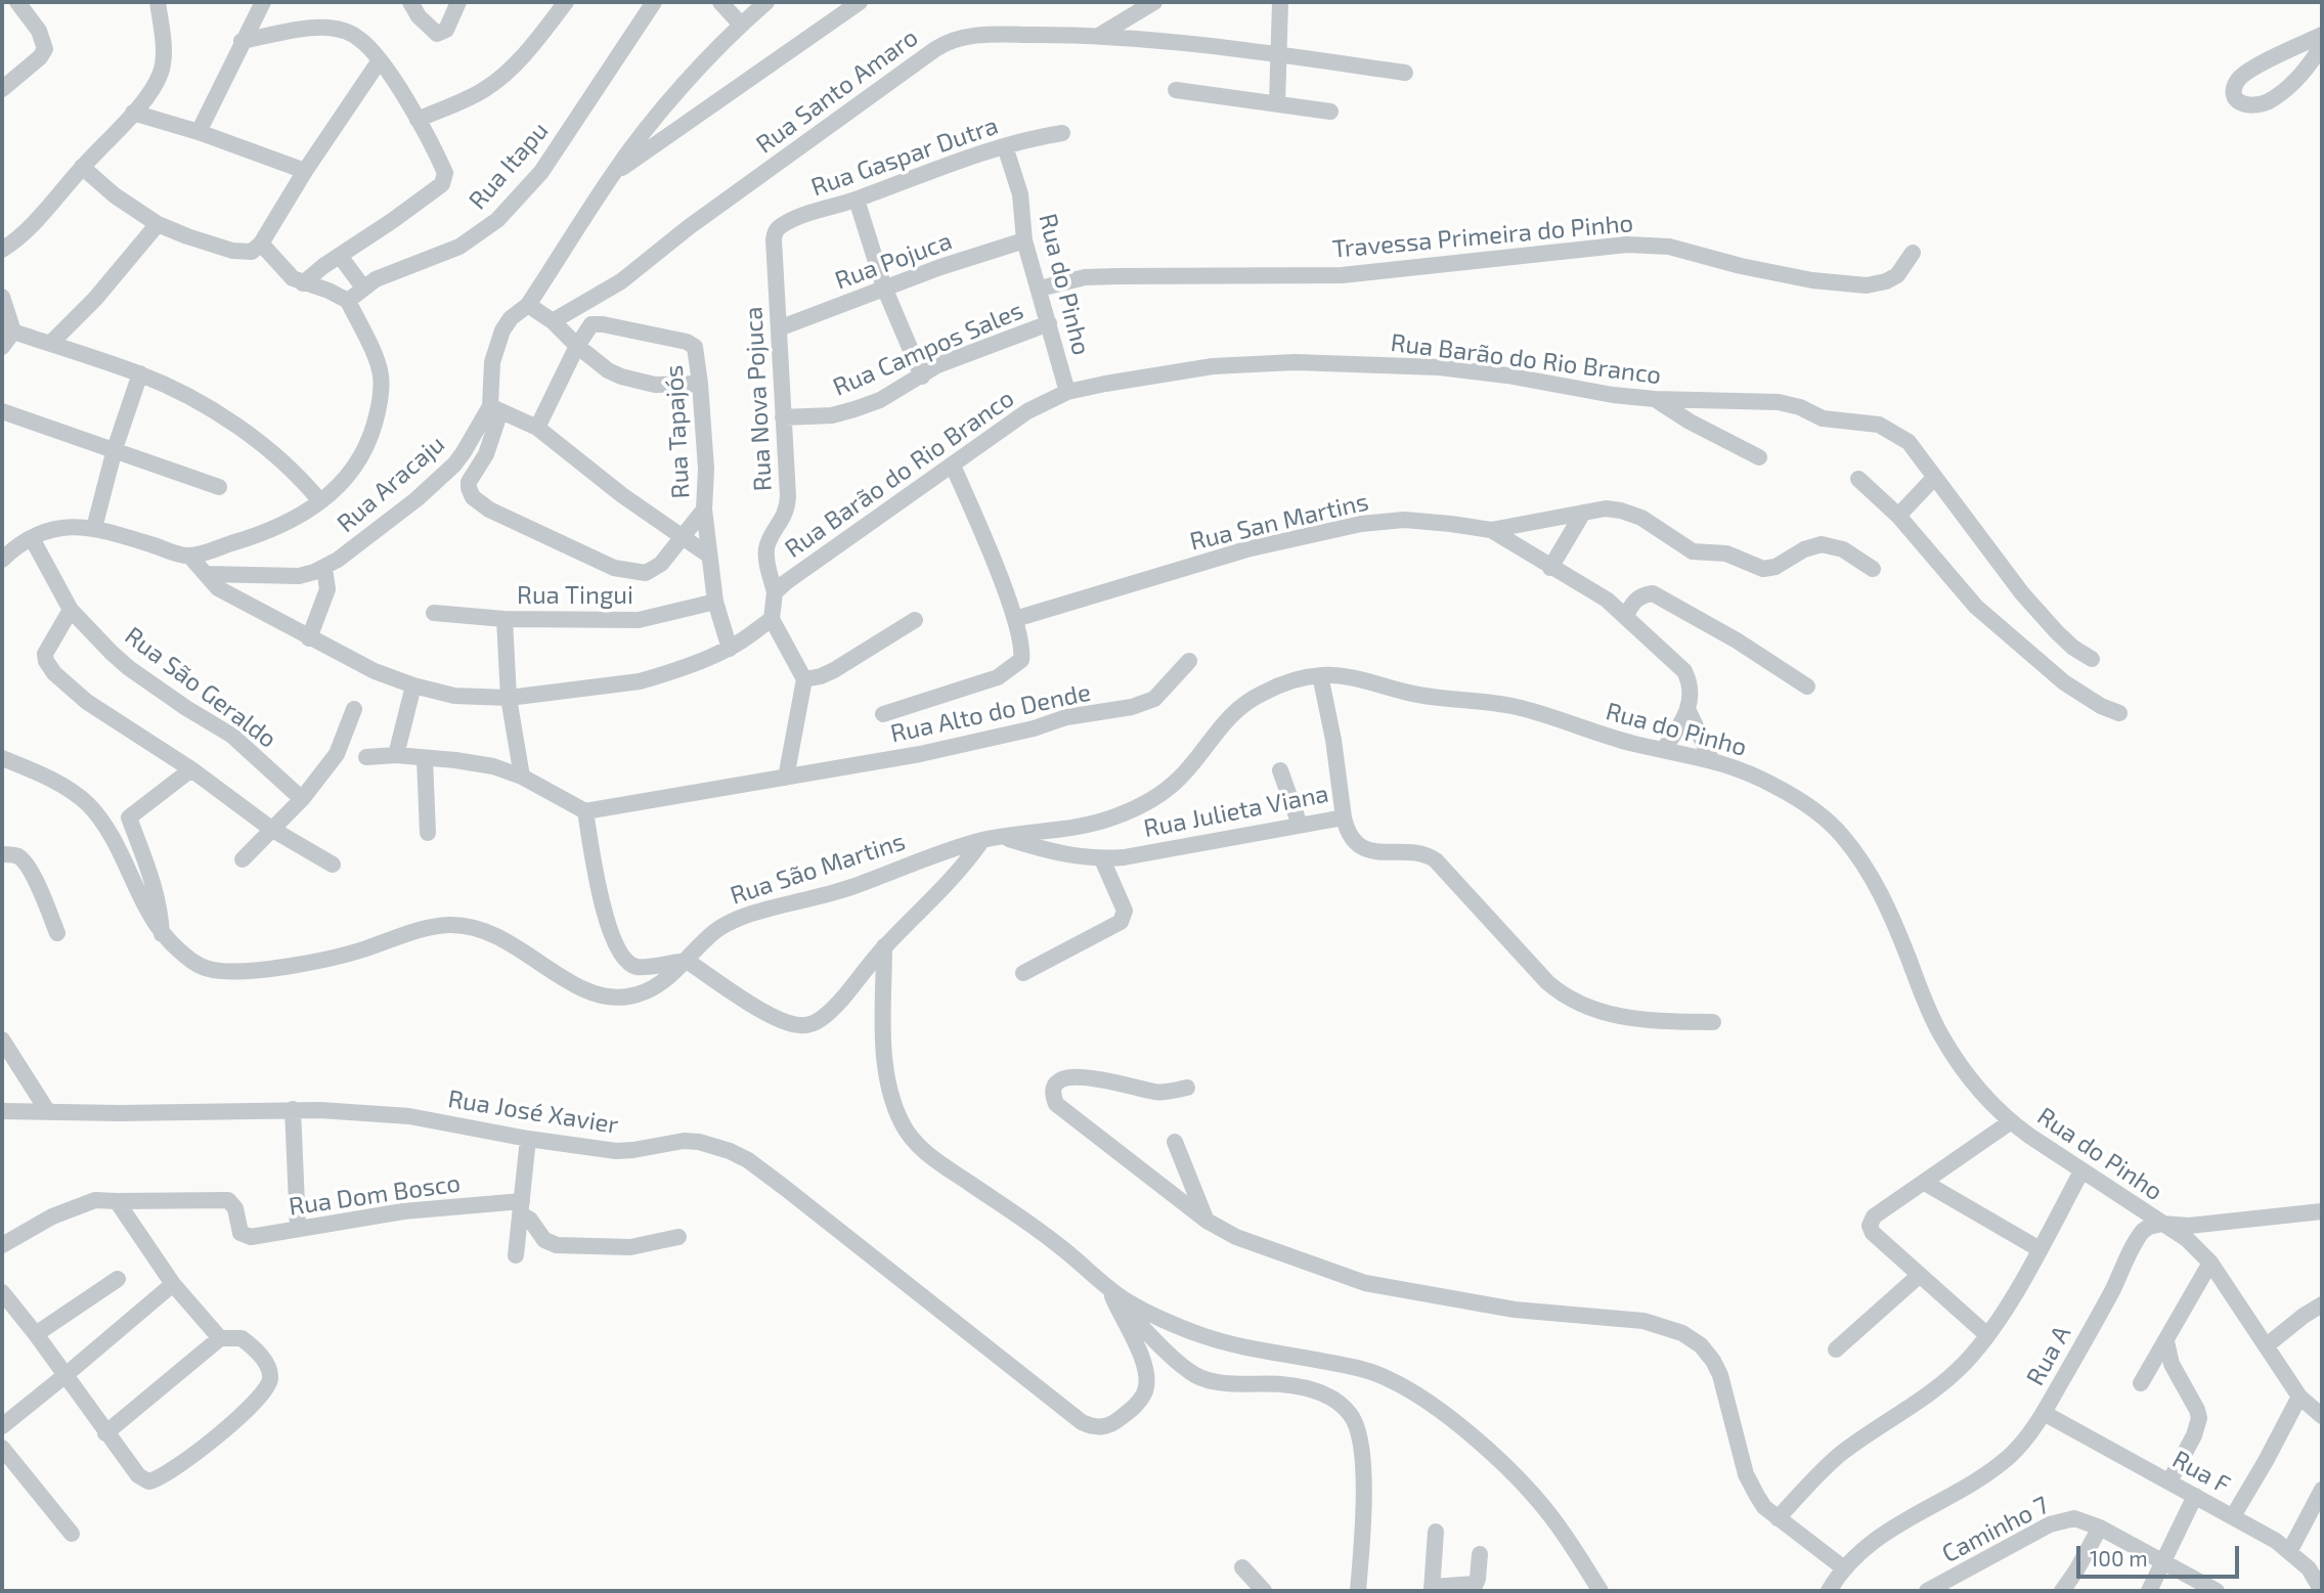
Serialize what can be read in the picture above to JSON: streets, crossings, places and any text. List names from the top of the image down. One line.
{"streets":{"street":["Rua Santo Amaro","Rua Gaspar Dutra","Rua Itapu","Travessa Primeira do Pinho","Rua Pojuca","Rua do Pinho","Rua Campos Sales","Rua Barão do Rio Branco","Rua Nova Pojuca","Rua Tapajós","Rua Aracaju","Rua San Martins","Rua Tingui","Rua São Geraldo","Rua Alto do Dende","Rua Julieta Viana","Rua São Martins","Rua José Xavier","Rua Dom Bosco","Rua A","Rua F","Caminho 7"]},"crossings":[["Rua Gaspar Dutra","Rua do Pinho"],["Rua Gaspar Dutra","Rua Nova Pojuca"],["Travessa Primeira do Pinho","Rua do Pinho"],["Rua Pojuca","Rua do Pinho"],["Rua Pojuca","Rua Nova Pojuca"],["Rua do Pinho","Rua Campos Sales"],["Rua do Pinho","Rua Barão do Rio Branco"],["Rua do Pinho","Rua Julieta Viana"],["Rua do Pinho","Rua São Martins"],["Rua do Pinho","Rua A"],["Rua Campos Sales","Rua Nova Pojuca"],["Rua Barão do Rio Branco","Rua Nova Pojuca"],["Rua Tapajós","Rua Tingui"],["Rua A","Rua F"]],"scale_bar":"100 m"}
